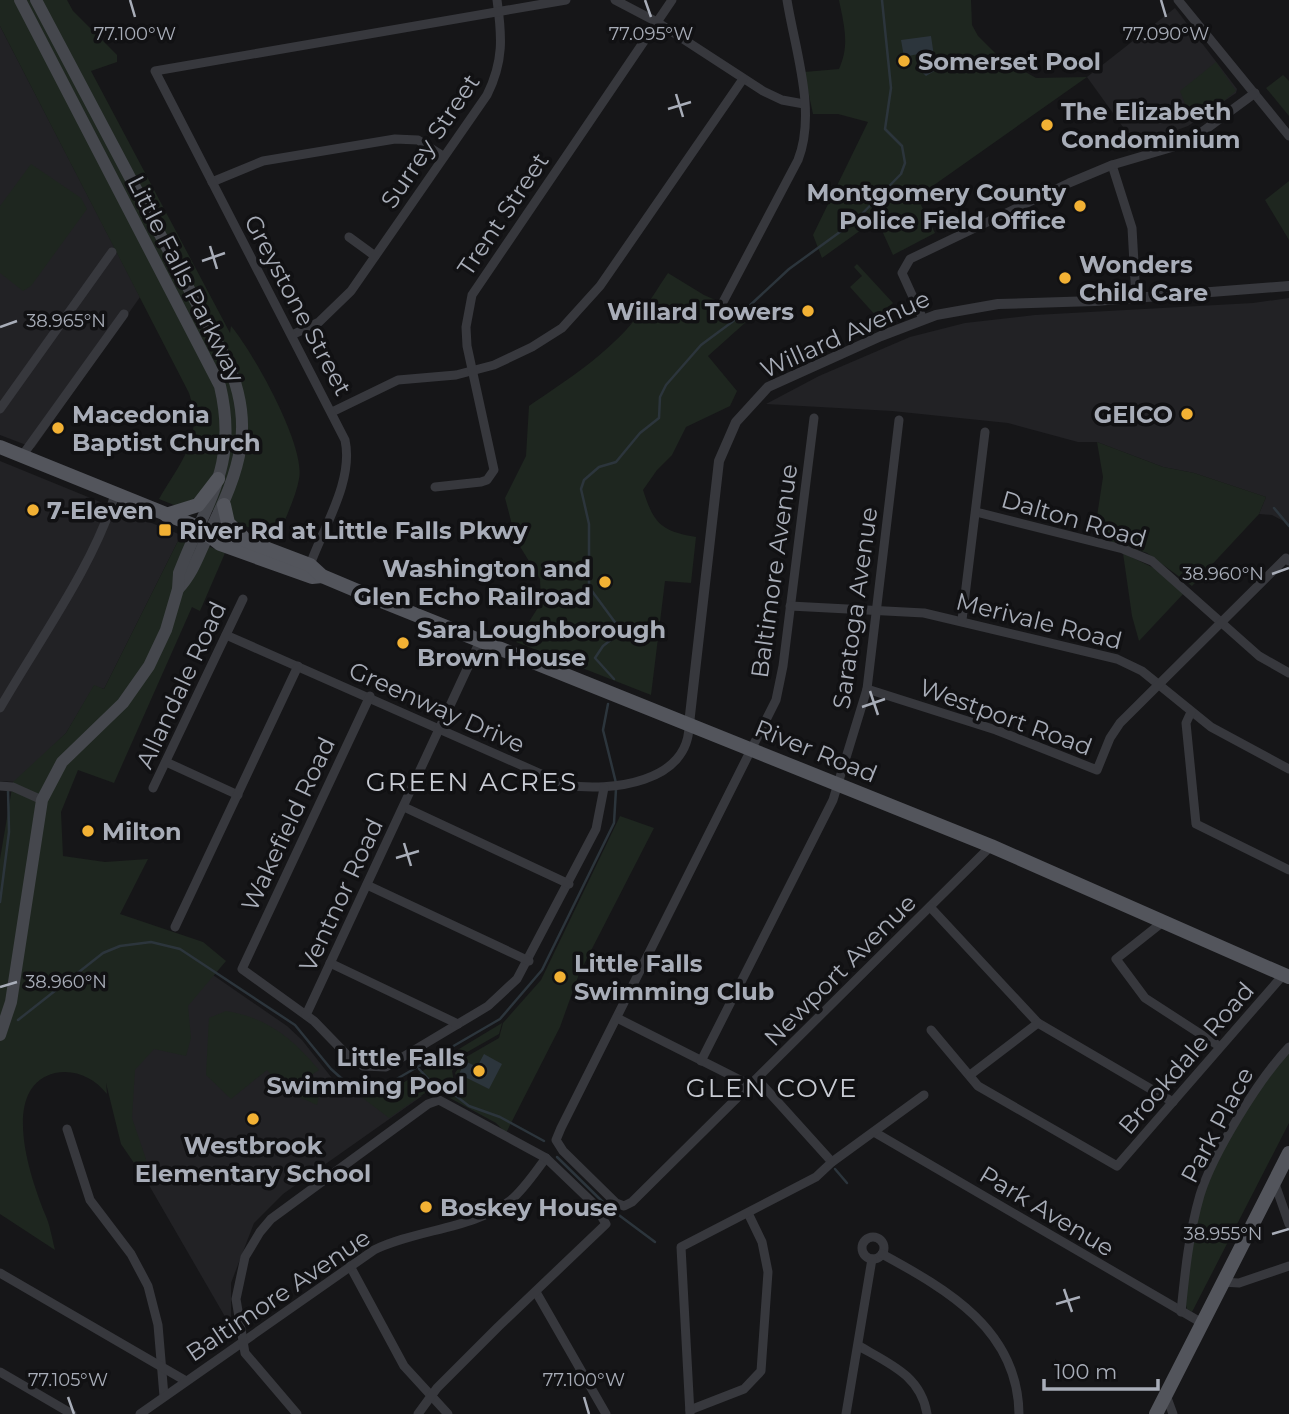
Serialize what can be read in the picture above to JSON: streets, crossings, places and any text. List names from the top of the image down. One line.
{"streets":{"main road":["Little Falls Parkway","River Road"],"street":["Surrey Street","Trent Street","Greystone Street","Willard Avenue","Dalton Road","Baltimore Avenue","Saratoga Avenue","Merivale Road","Allandale Road","Greenway Drive","Westport Road","Wakefield Road","Ventnor Road","Newport Avenue","Brookdale Road","Park Place","Park Avenue"]},"crossings":[["Surrey Street","Greystone Street"],["Little Falls Parkway","River Road"],["Greystone Street","River Road"],["Willard Avenue","Greenway Drive"],["Willard Avenue","River Road"],["Dalton Road","Westport Road"],["Baltimore Avenue","Merivale Road"],["Baltimore Avenue","River Road"],["Baltimore Avenue","Newport Avenue"],["Saratoga Avenue","Merivale Road"],["Saratoga Avenue","Westport Road"],["Saratoga Avenue","River Road"],["Merivale Road","Westport Road"],["Allandale Road","Greenway Drive"],["Greenway Drive","River Road"],["Greenway Drive","Wakefield Road"],["Greenway Drive","Ventnor Road"],["River Road","Ventnor Road"],["River Road","Newport Avenue"],["River Road","Brookdale Road"],["Wakefield Road","Ventnor Road"],["Park Place","Park Avenue"]],"districts":["GREEN ACRES","GLEN COVE"],"places":{"other":["Somerset Pool","The Elizabeth Condominium","Montgomery County Police Field Office","Wonders Child Care","Willard Towers","GEICO","Macedonia Baptist Church","7-Eleven","Washington and Glen Echo Railroad","Sara Loughborough Brown House","Milton","Little Falls Swimming Club","Little Falls Swimming Pool","Westbrook Elementary School","Boskey House"],"transit":["River Rd at Little Falls Pkwy"]},"scale_bar":"100 m","coordinates":["77.100°W","77.095°W","77.090°W","38.965°N","38.960°N","38.955°N","77.105°W"]}
